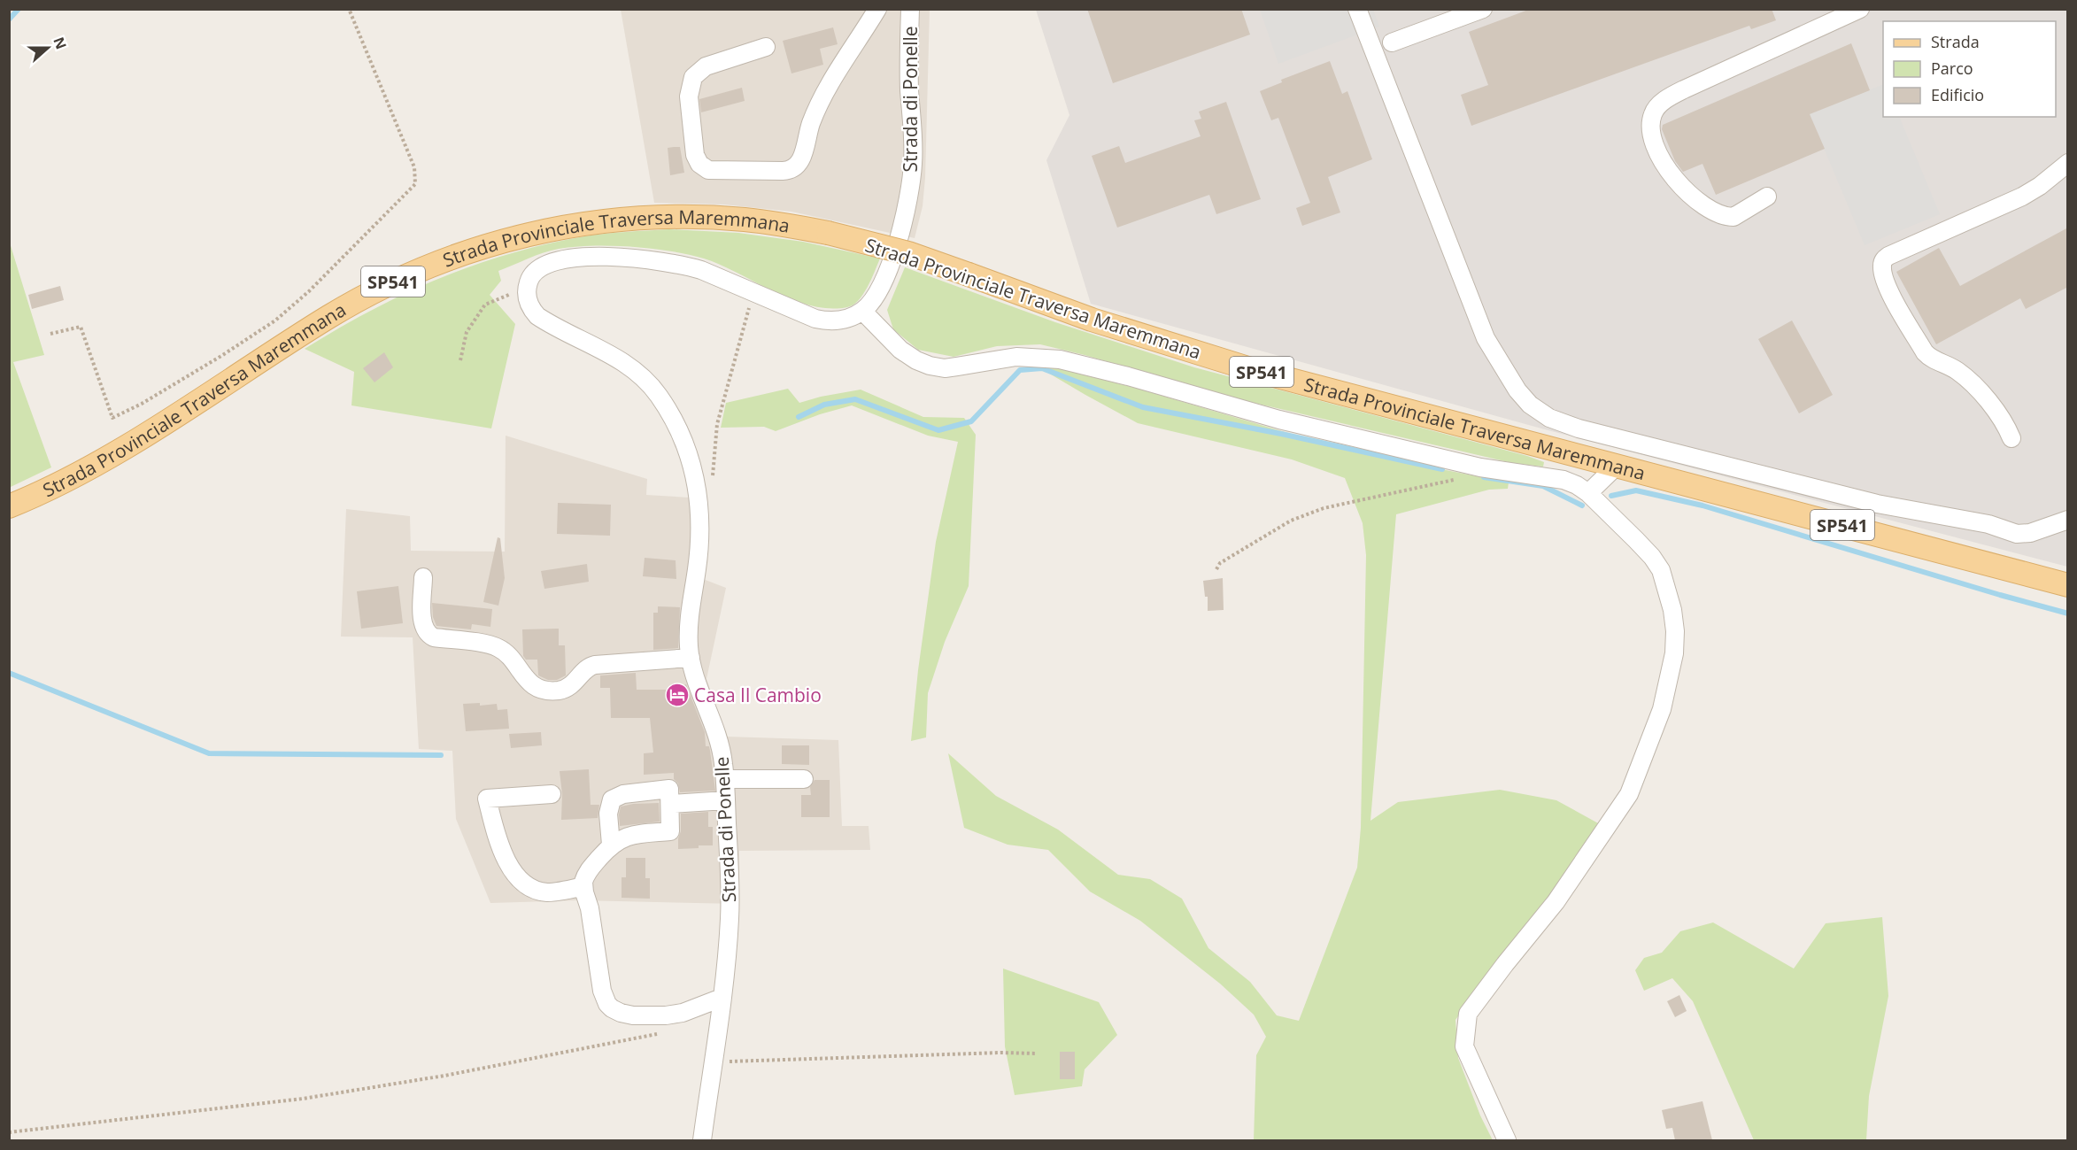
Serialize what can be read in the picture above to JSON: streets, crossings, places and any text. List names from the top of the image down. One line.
{"streets":{"main road":["Strada Provinciale Traversa Maremmana","SP541"],"street":["Strada di Ponelle"]},"places":{"hotel":["Casa Il Cambio"]},"legend":["Strada","Parco","Edificio"],"north":"right"}
